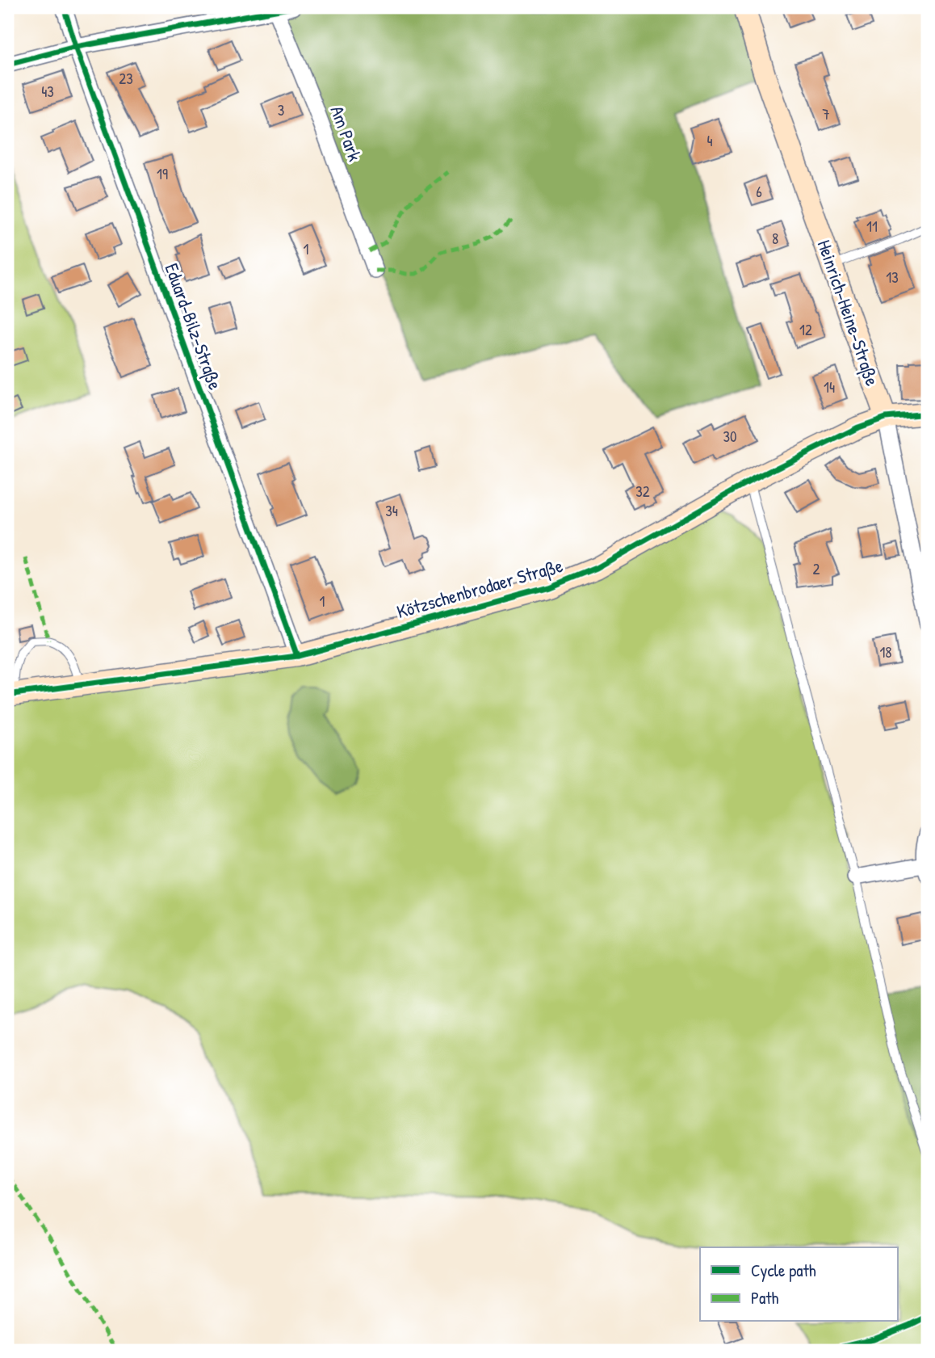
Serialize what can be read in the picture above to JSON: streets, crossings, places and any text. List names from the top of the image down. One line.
{"streets":{"street":["Am Park","Heinrich-Heine-Straße","Eduard-Bilz-Straße","Kötzschenbrodaer Straße"]},"crossings":[["Heinrich-Heine-Straße","Kötzschenbrodaer Straße"],["Eduard-Bilz-Straße","Kötzschenbrodaer Straße"]],"house_numbers":["23","43","3","7","4","19","6","11","8","1","13","12","14","30","32","34","2","1","18"],"legend":["Cycle path","Path"]}
